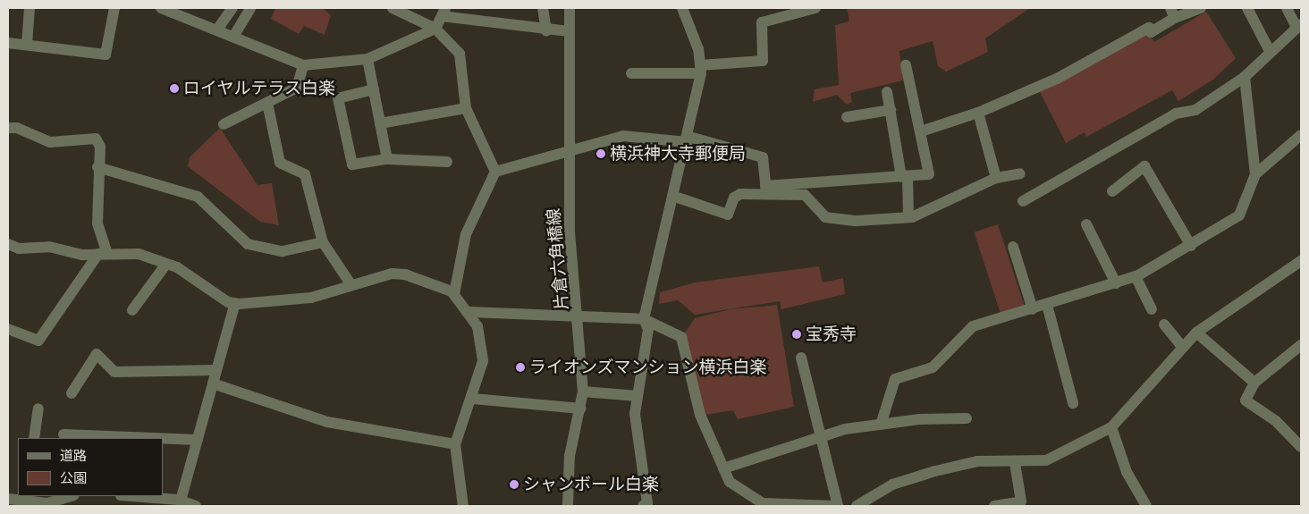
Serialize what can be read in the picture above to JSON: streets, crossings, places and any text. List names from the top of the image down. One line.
{"streets":{"street":["片倉六角橋線"]},"places":["ロイヤルテラス白楽","横浜神大寺郵便局","宝秀寺","ライオンズマンション横浜白楽","シャンボール白楽"],"legend":["道路","公園"]}
